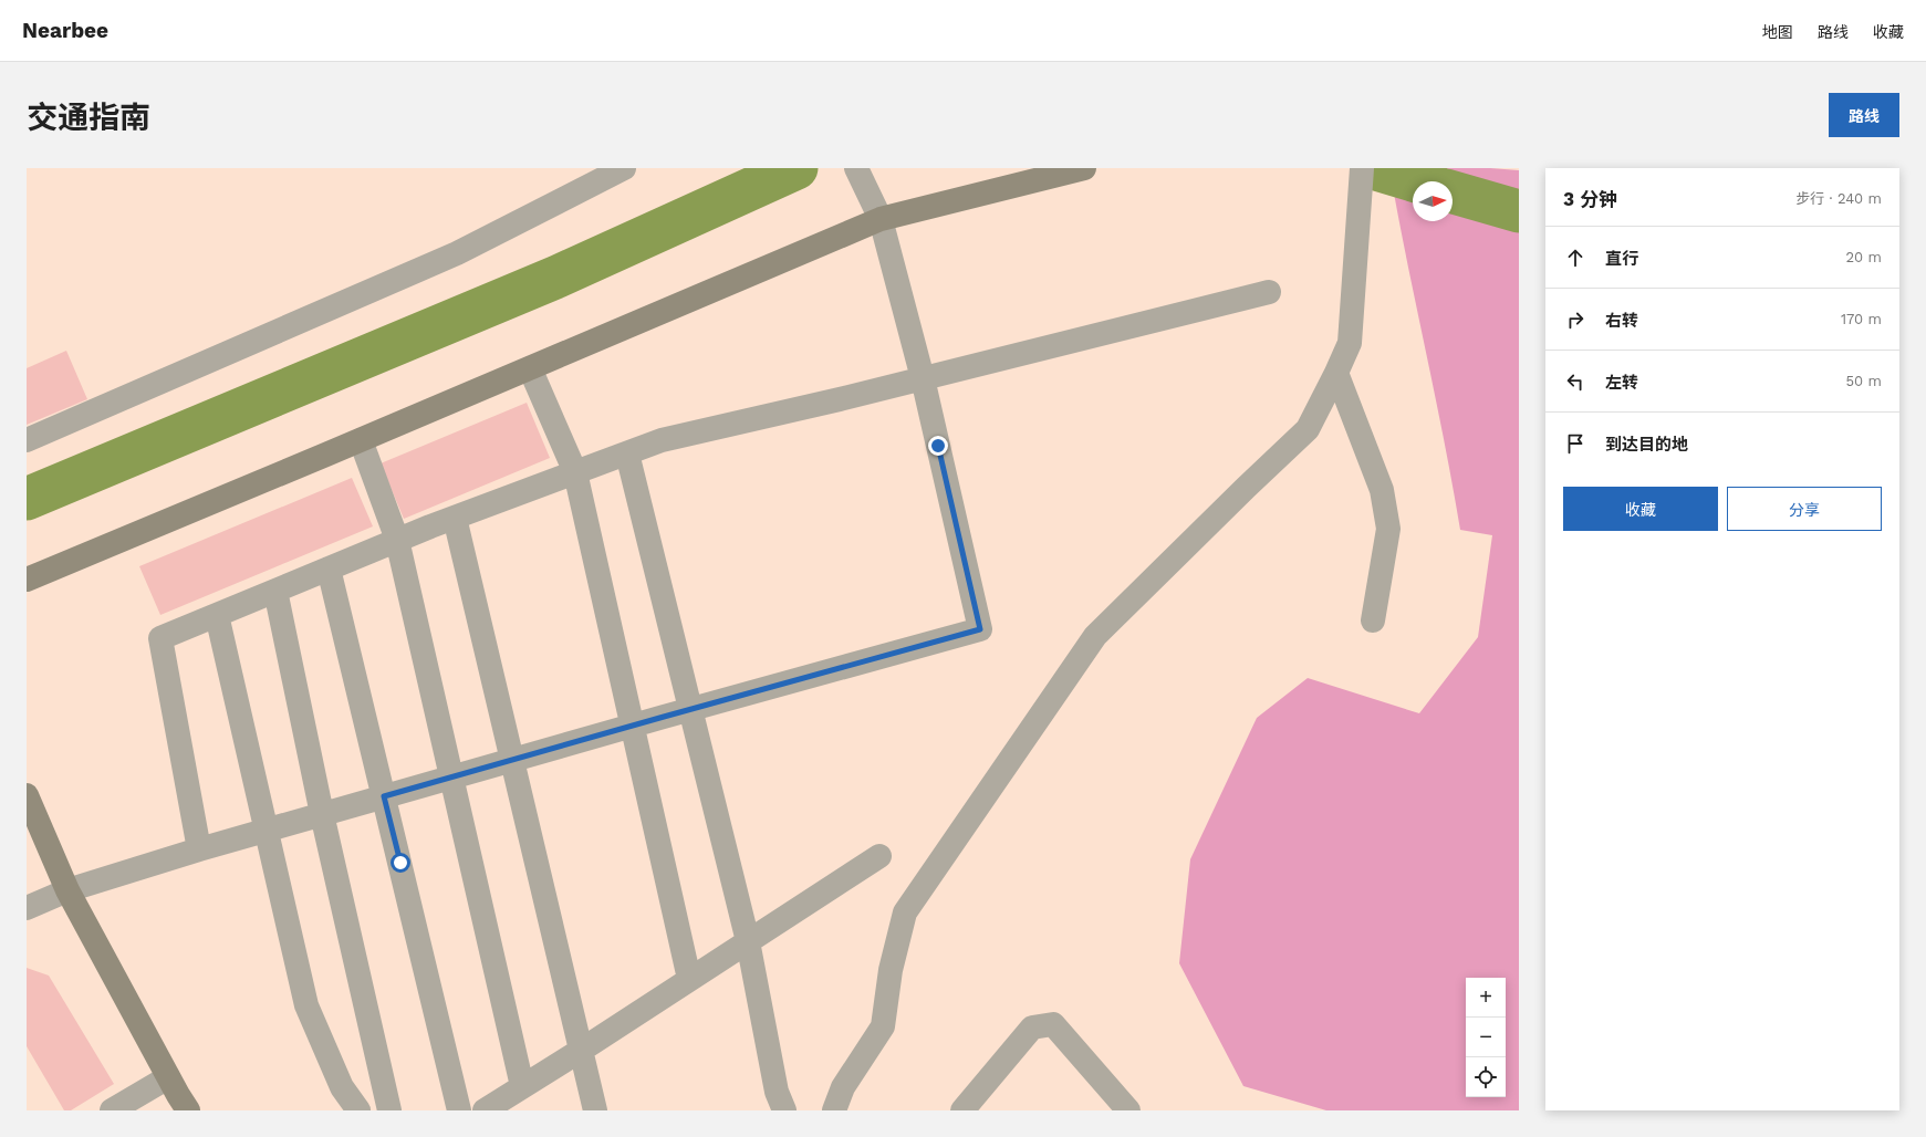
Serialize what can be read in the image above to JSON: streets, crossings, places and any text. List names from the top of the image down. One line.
{"north":"right","page":{"header":"Nearbee","nav":["地图","路线","收藏"],"title":"交通指南","buttons":["路线",["收藏","分享"]],"heading":["3 分钟","步行 · 240 m"],"list":[["直行","20 m"],["右转","170 m"],["左转","50 m"],"到达目的地"],"map_buttons":["+","−"]}}
